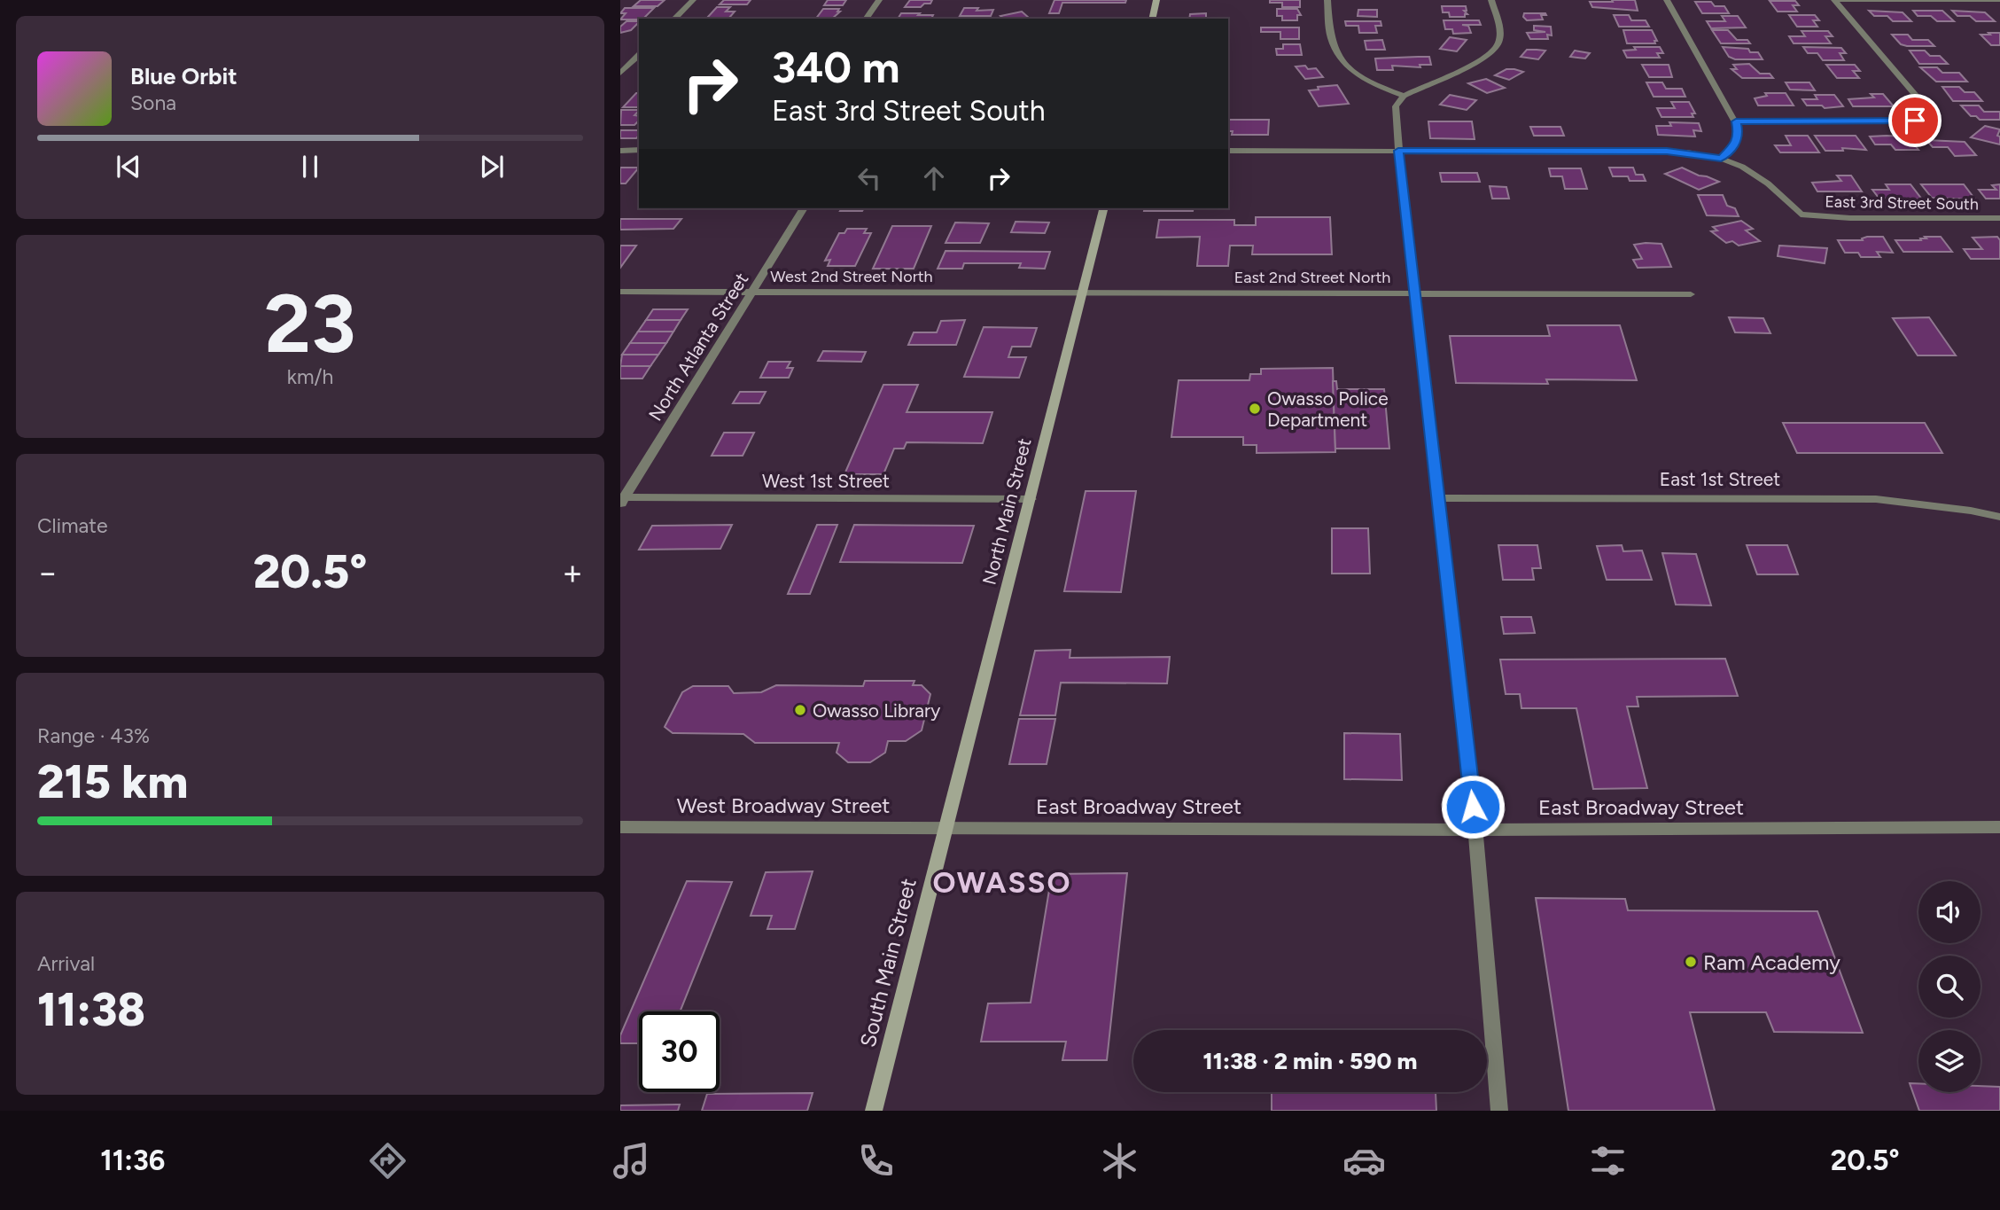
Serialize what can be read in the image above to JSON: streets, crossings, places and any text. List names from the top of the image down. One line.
{"streets":{"main road":["North Main Street","South Main Street"],"street":["East 3rd Street South","West 2nd Street North","East 2nd Street North","North Atlanta Street","East 1st Street","West 1st Street","West Broadway Street","East Broadway Street"]},"crossings":[["West 2nd Street North","East 2nd Street North"],["West 2nd Street North","North Atlanta Street"],["West 2nd Street North","North Main Street"],["East 2nd Street North","North Main Street"],["North Atlanta Street","West 1st Street"],["West 1st Street","North Main Street"],["North Main Street","West Broadway Street"],["North Main Street","East Broadway Street"],["North Main Street","South Main Street"],["West Broadway Street","East Broadway Street"],["West Broadway Street","South Main Street"],["East Broadway Street","South Main Street"]],"districts":["OWASSO"],"places":["Owasso Police Department","Owasso Library","Ram Academy"],"page":{"turn":["340 m","East 3rd Street South"],"song":["Blue Orbit","Sona"],"tile":[["23","km/h"],"Climate",["Range · 43%","215 km"],["Arrival","11:38"]],"heat":["−","20.5°","+"],"limit":"30","trip":"11:38 · 2 min · 590 m","tabs":["11:36","20.5°"]}}
